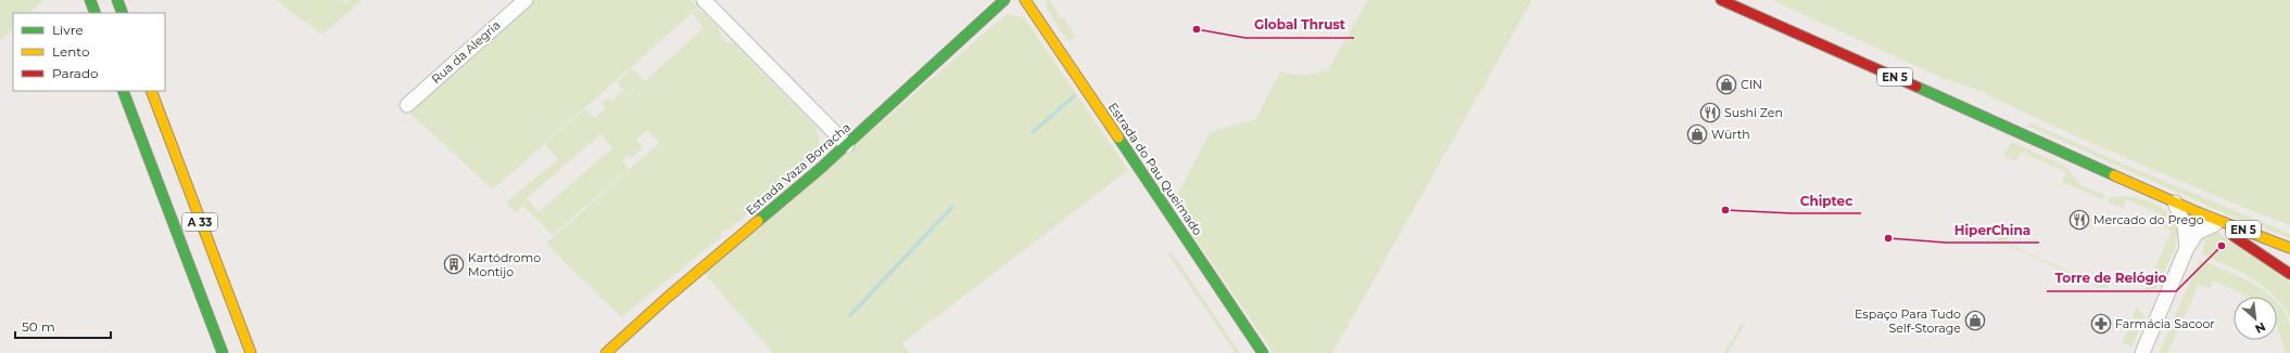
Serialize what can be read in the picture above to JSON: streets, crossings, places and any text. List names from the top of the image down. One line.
{"streets":{"main road":["EN 5","Estrada Vaza Borracha","Estrada do Pau Queimado","A 33"],"street":["Rua da Alegria"]},"places":{"other":["Global Thrust","Chiptec","HiperChina","Torre de Relógio"],"shop":["CIN","Würth","Espaço Para Tudo Self-Storage"],"restaurant":["Sushi Zen","Mercado do Prego"],"building":["Kartódromo Montijo"],"pharmacy":["Farmácia Sacoor"]},"legend":["Livre","Lento","Parado"],"scale_bar":"50 m","north":"bottom right"}
